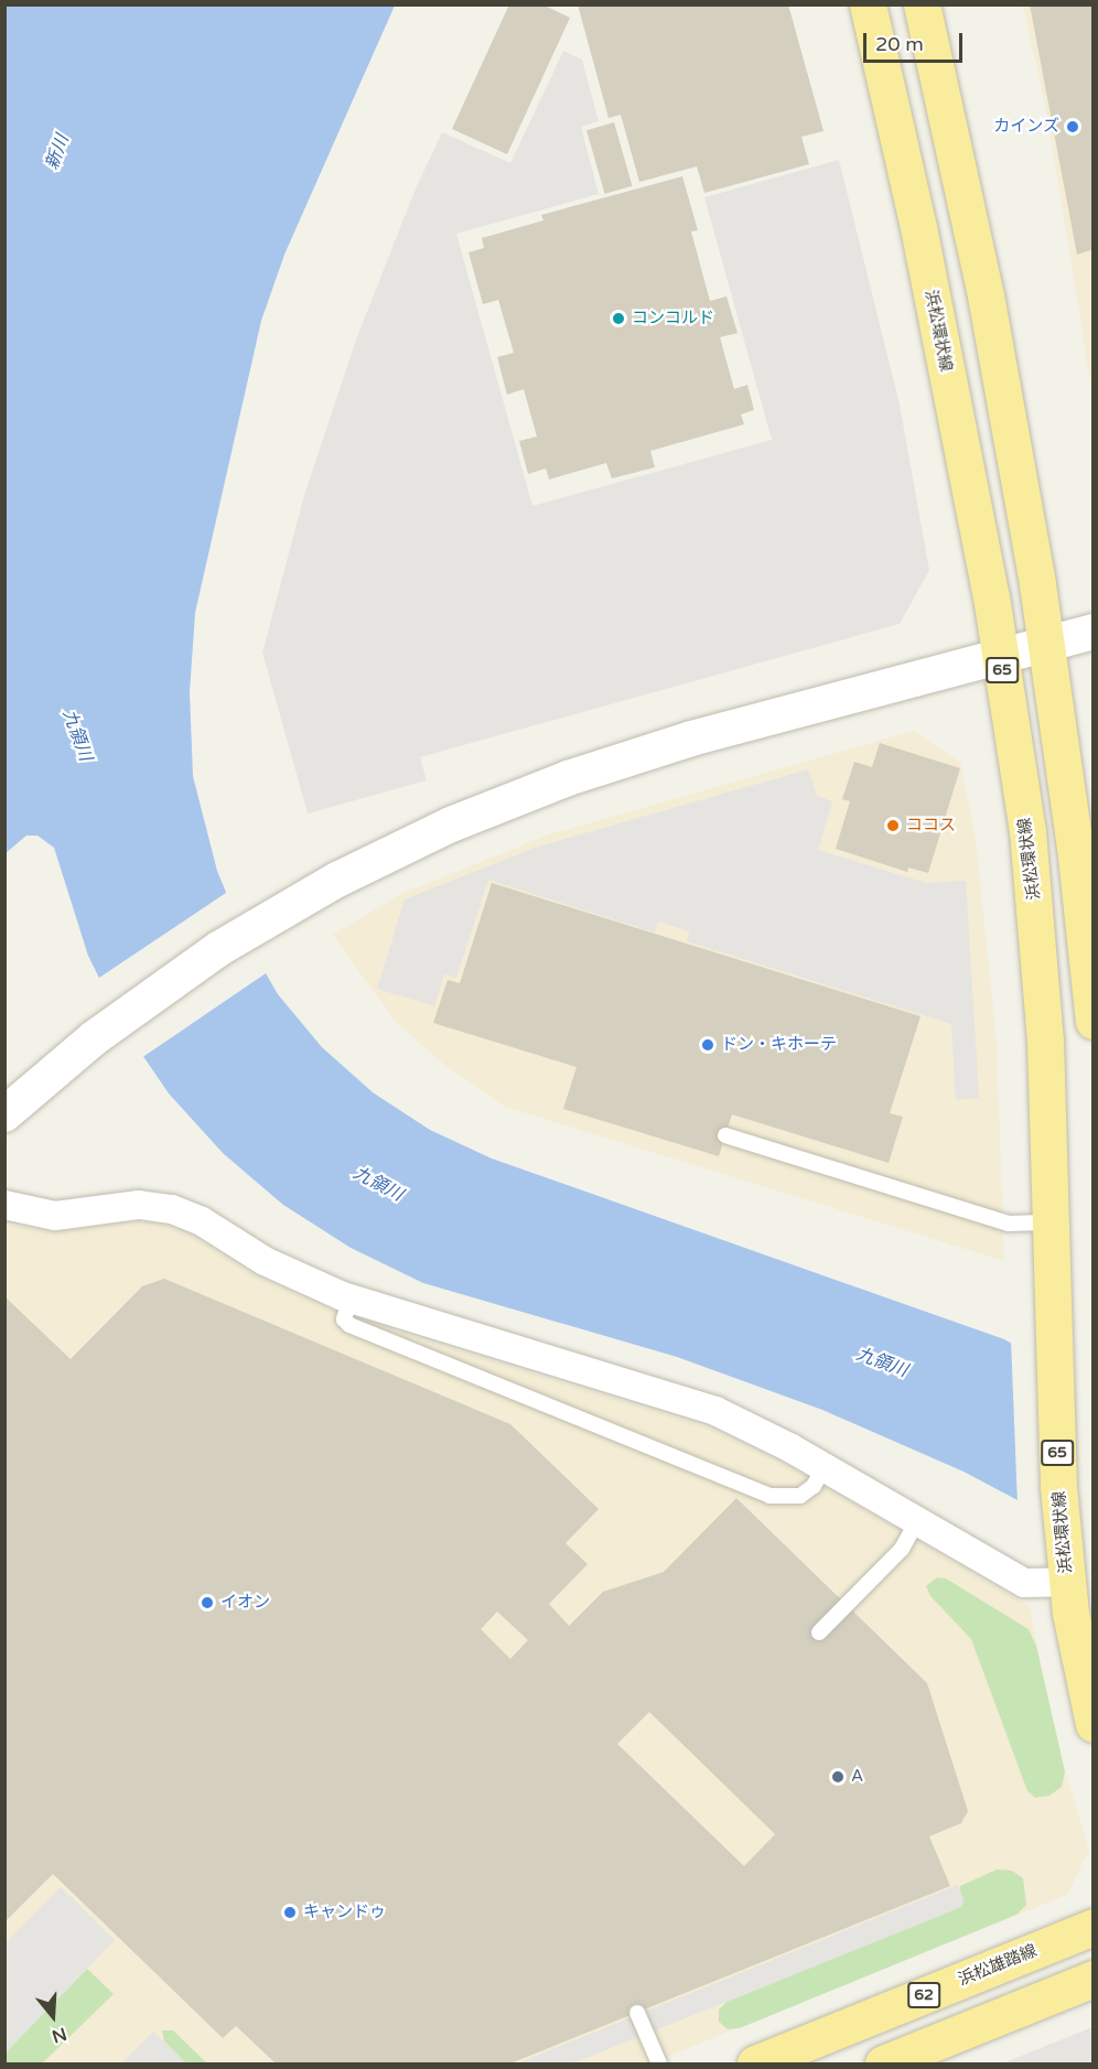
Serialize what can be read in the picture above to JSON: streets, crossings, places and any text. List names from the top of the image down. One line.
{"streets":{"main road":["浜松環状線","65","浜松雄踏線","62"]},"water":["新川","九領川"],"places":["カインズ","コンコルド","ココス","ドン・キホーテ","イオン","A","キャンドゥ"],"scale_bar":"20 m","north":"bottom"}
